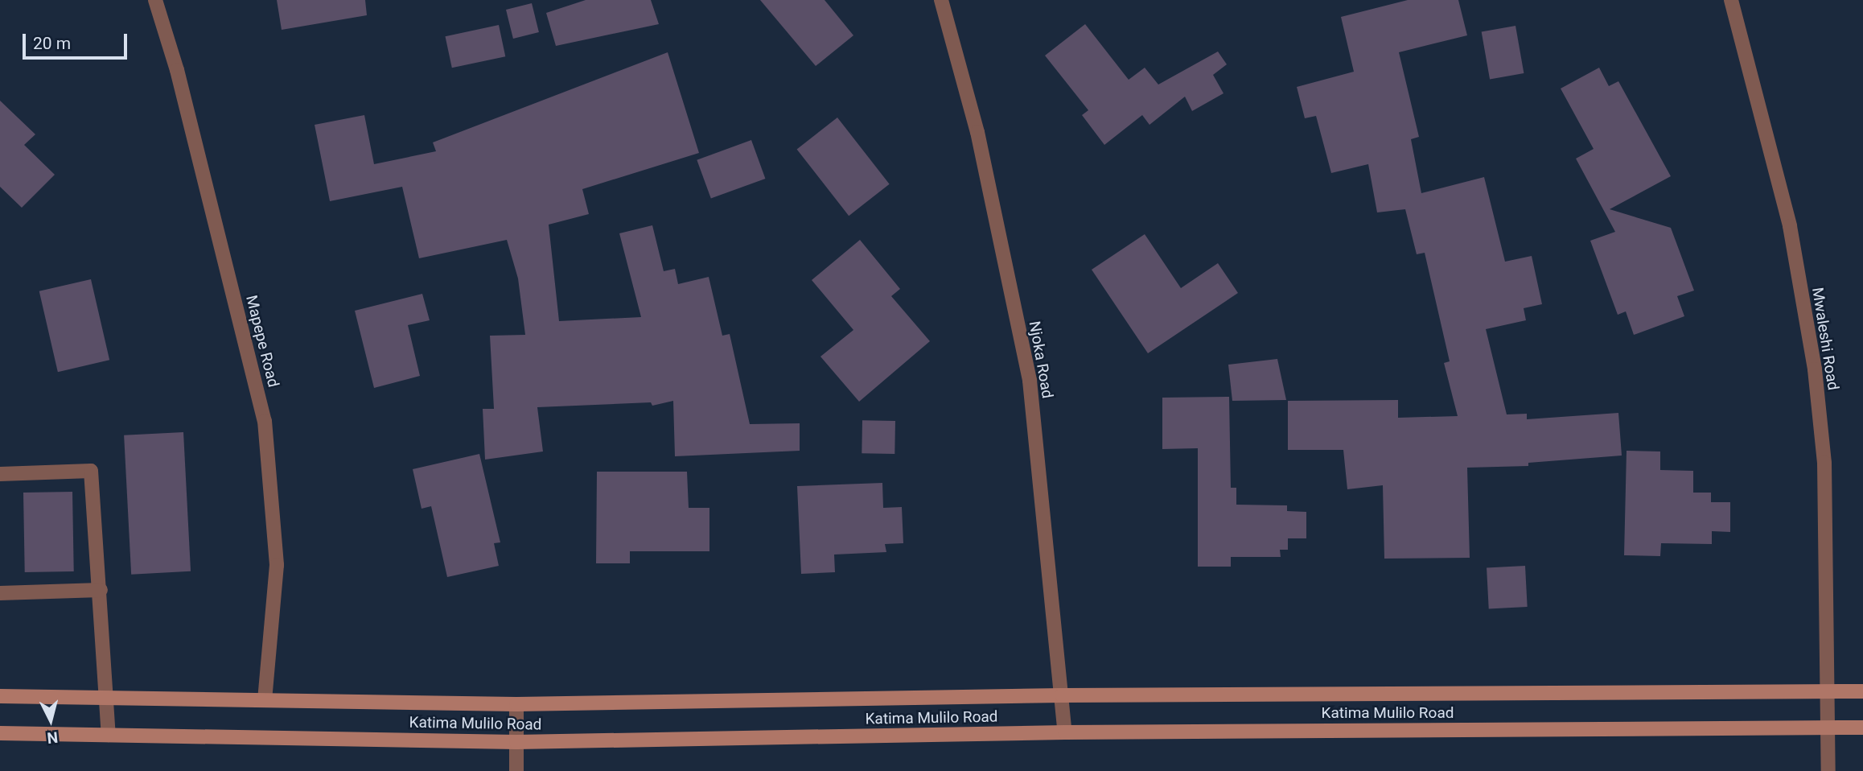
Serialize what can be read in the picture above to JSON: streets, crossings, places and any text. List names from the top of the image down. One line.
{"streets":{"main road":["Katima Mulilo Road"],"street":["Mwaleshi Road","Mapepe Road","Njoka Road"]},"crossings":[["Mwaleshi Road","Katima Mulilo Road"],["Mapepe Road","Katima Mulilo Road"],["Njoka Road","Katima Mulilo Road"]],"scale_bar":"20 m","north":"bottom"}
